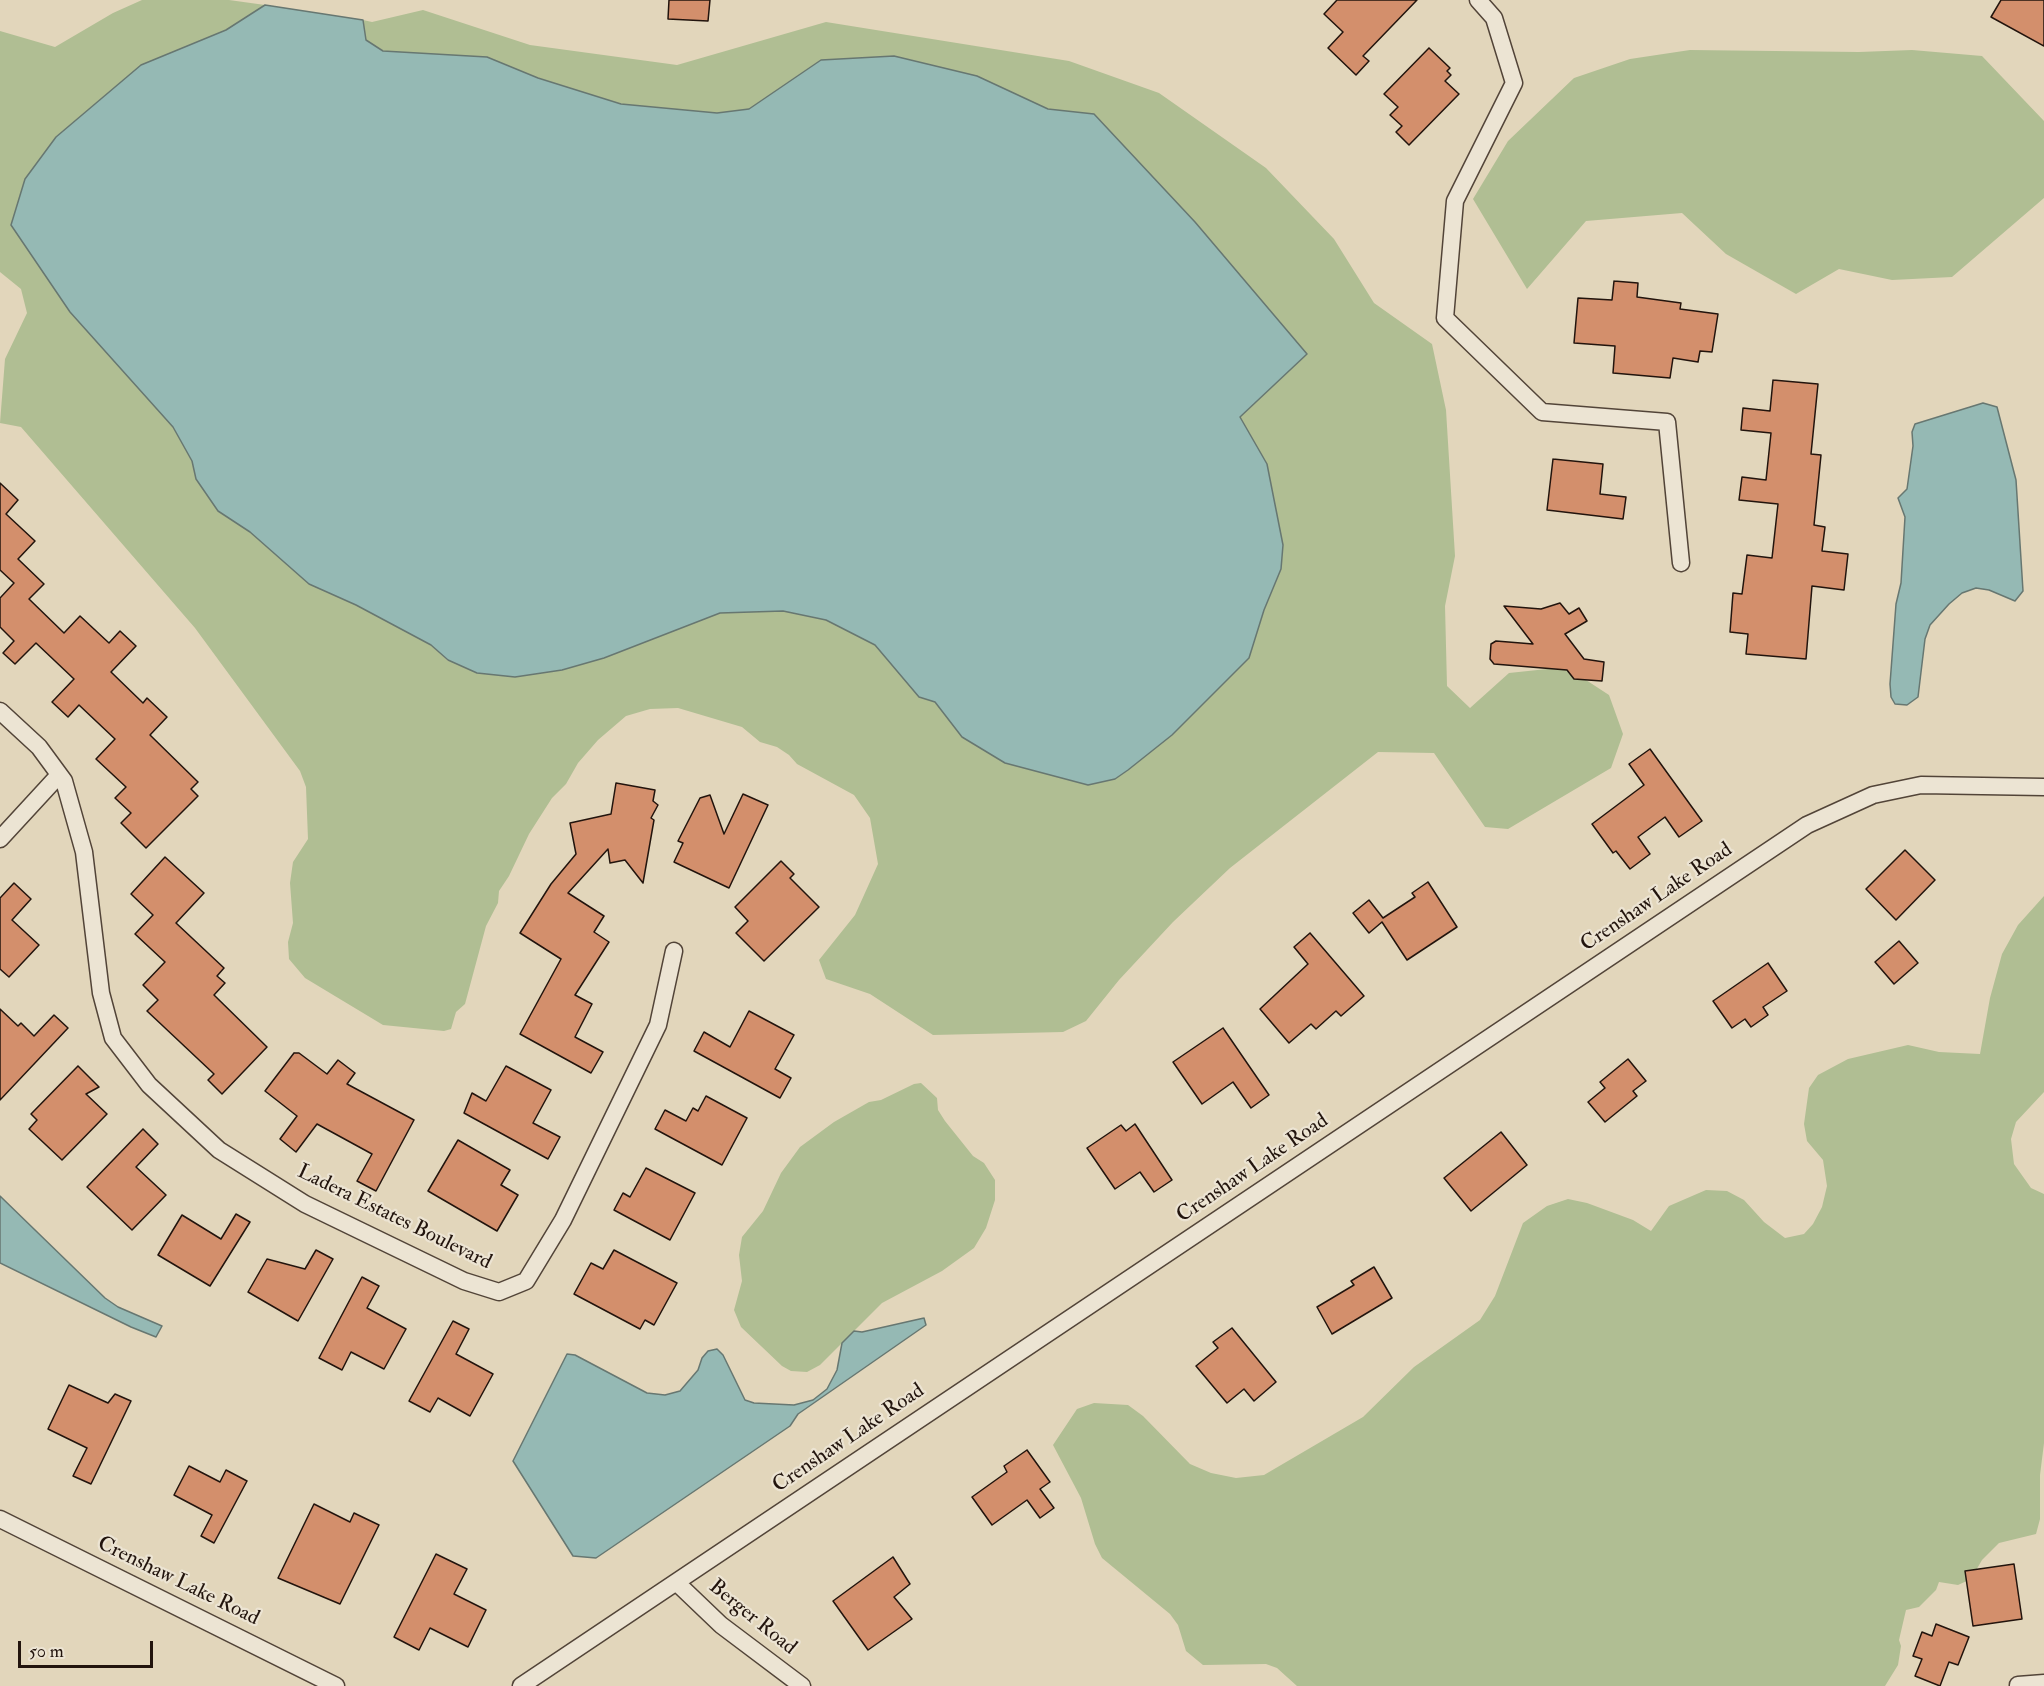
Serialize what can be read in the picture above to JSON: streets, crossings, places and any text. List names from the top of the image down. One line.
{"streets":{"street":["Crenshaw Lake Road","Ladera Estates Boulevard","Berger Road"]},"crossings":[["Crenshaw Lake Road","Berger Road"]],"scale_bar":"50 m"}
